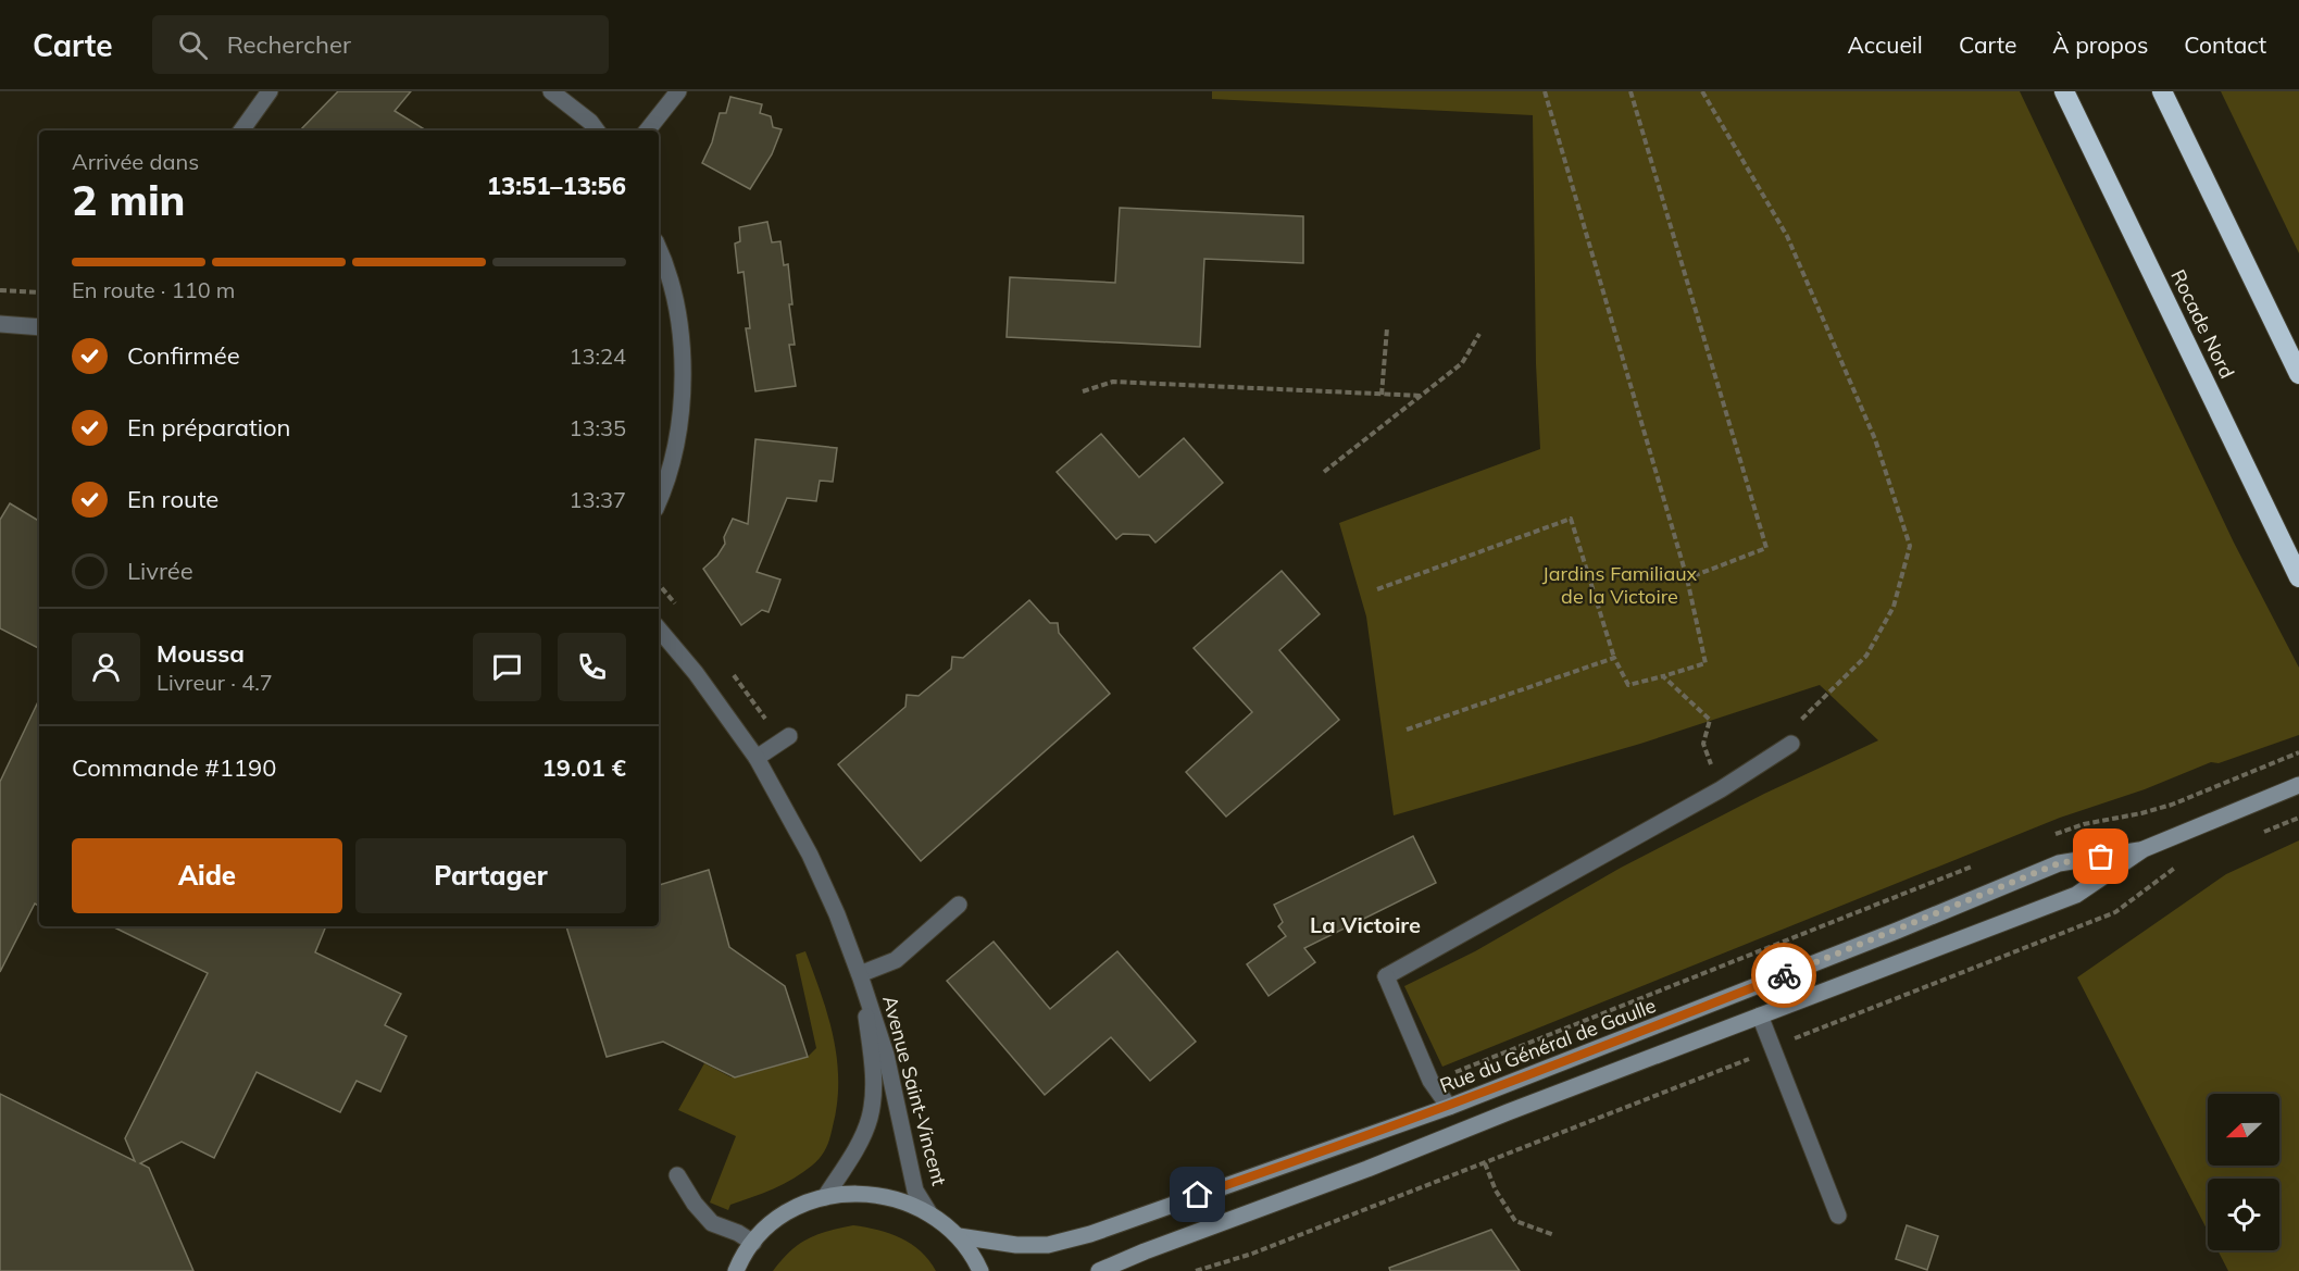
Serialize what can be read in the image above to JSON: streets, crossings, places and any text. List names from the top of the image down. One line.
{"streets":{"highway":["Rocade Nord"],"main road":["Rue du Général de Gaulle"],"street":["Avenue Saint-Vincent"]},"districts":["La Victoire"],"parks":["Jardins Familiaux de la Victoire"],"north":"left","page":{"header":"Carte","search":"Rechercher","nav":["Accueil","Carte","À propos","Contact"],"heading":["2 min","Arrivée dans","13:51–13:56"],"panel":["Moussa","Livreur · 4.7","Commande #1190","19.01 €"],"bar":"En route · 110 m","list":[["Confirmée","13:24"],["En préparation","13:35"],["En route","13:37"],"Livrée"],"buttons":["Aide","Partager"]}}
